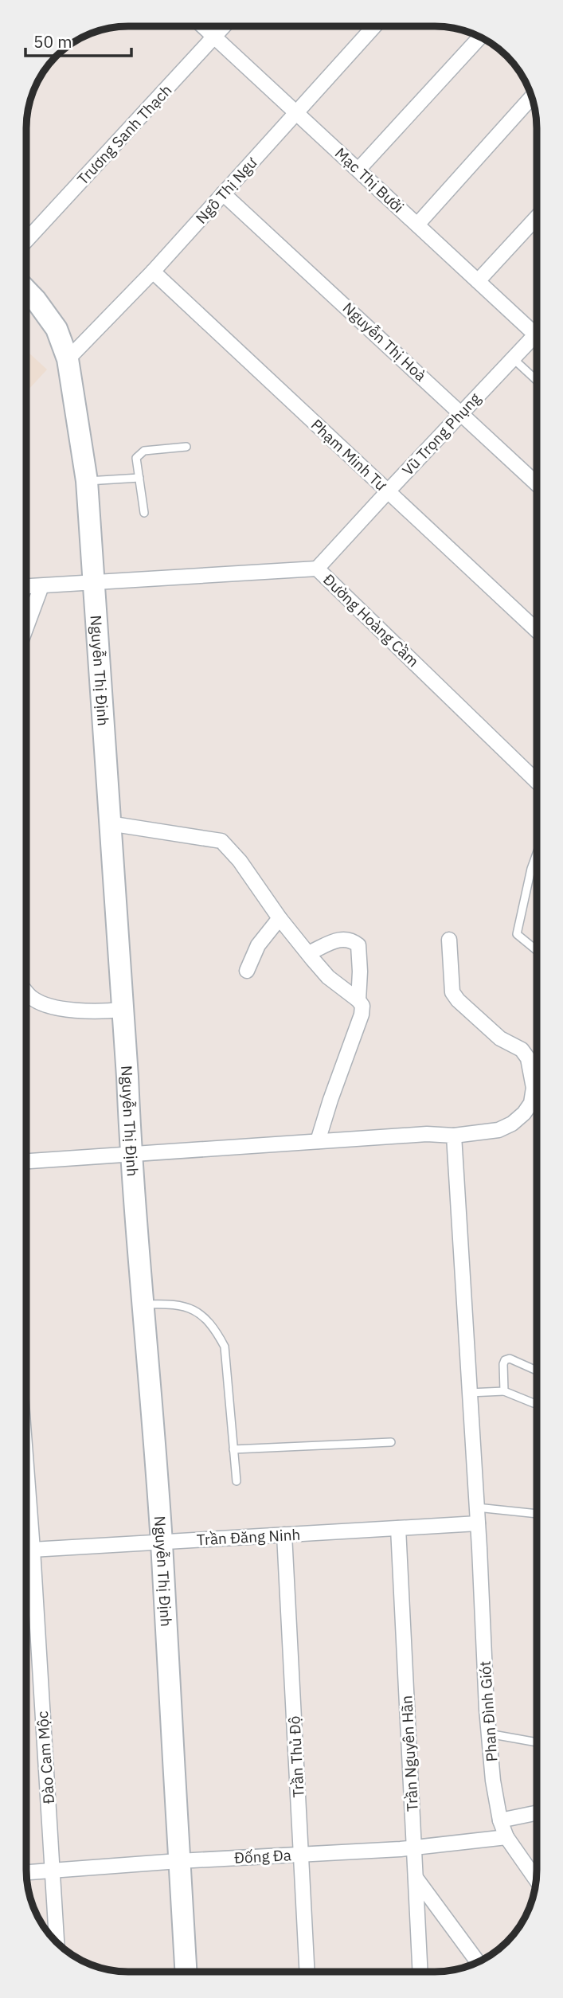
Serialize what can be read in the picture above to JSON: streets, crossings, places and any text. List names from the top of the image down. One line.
{"streets":{"street":["Trương Sanh Thạch","Mạc Thị Bưởi","Ngô Thị Ngư","Nguyễn Thị Hoà","Vũ Trọng Phụng","Phạm Minh Tư","Đường Hoàng Cầm","Nguyễn Thị Định","Trần Đăng Ninh","Phan Đình Giót","Trần Nguyên Hãn","Trần Thủ Độ","Đào Cam Mộc","Đống Đa"]},"crossings":[["Trương Sanh Thạch","Mạc Thị Bưởi"],["Mạc Thị Bưởi","Ngô Thị Ngư"],["Ngô Thị Ngư","Nguyễn Thị Hoà"],["Ngô Thị Ngư","Phạm Minh Tư"],["Ngô Thị Ngư","Nguyễn Thị Định"],["Nguyễn Thị Hoà","Vũ Trọng Phụng"],["Vũ Trọng Phụng","Phạm Minh Tư"],["Vũ Trọng Phụng","Đường Hoàng Cầm"],["Đường Hoàng Cầm","Nguyễn Thị Định"],["Nguyễn Thị Định","Trần Đăng Ninh"],["Nguyễn Thị Định","Đống Đa"],["Trần Đăng Ninh","Phan Đình Giót"],["Trần Đăng Ninh","Trần Nguyên Hãn"],["Trần Đăng Ninh","Trần Thủ Độ"],["Phan Đình Giót","Đống Đa"],["Trần Nguyên Hãn","Đống Đa"],["Trần Thủ Độ","Đống Đa"],["Đào Cam Mộc","Đống Đa"]],"scale_bar":"50 m"}
